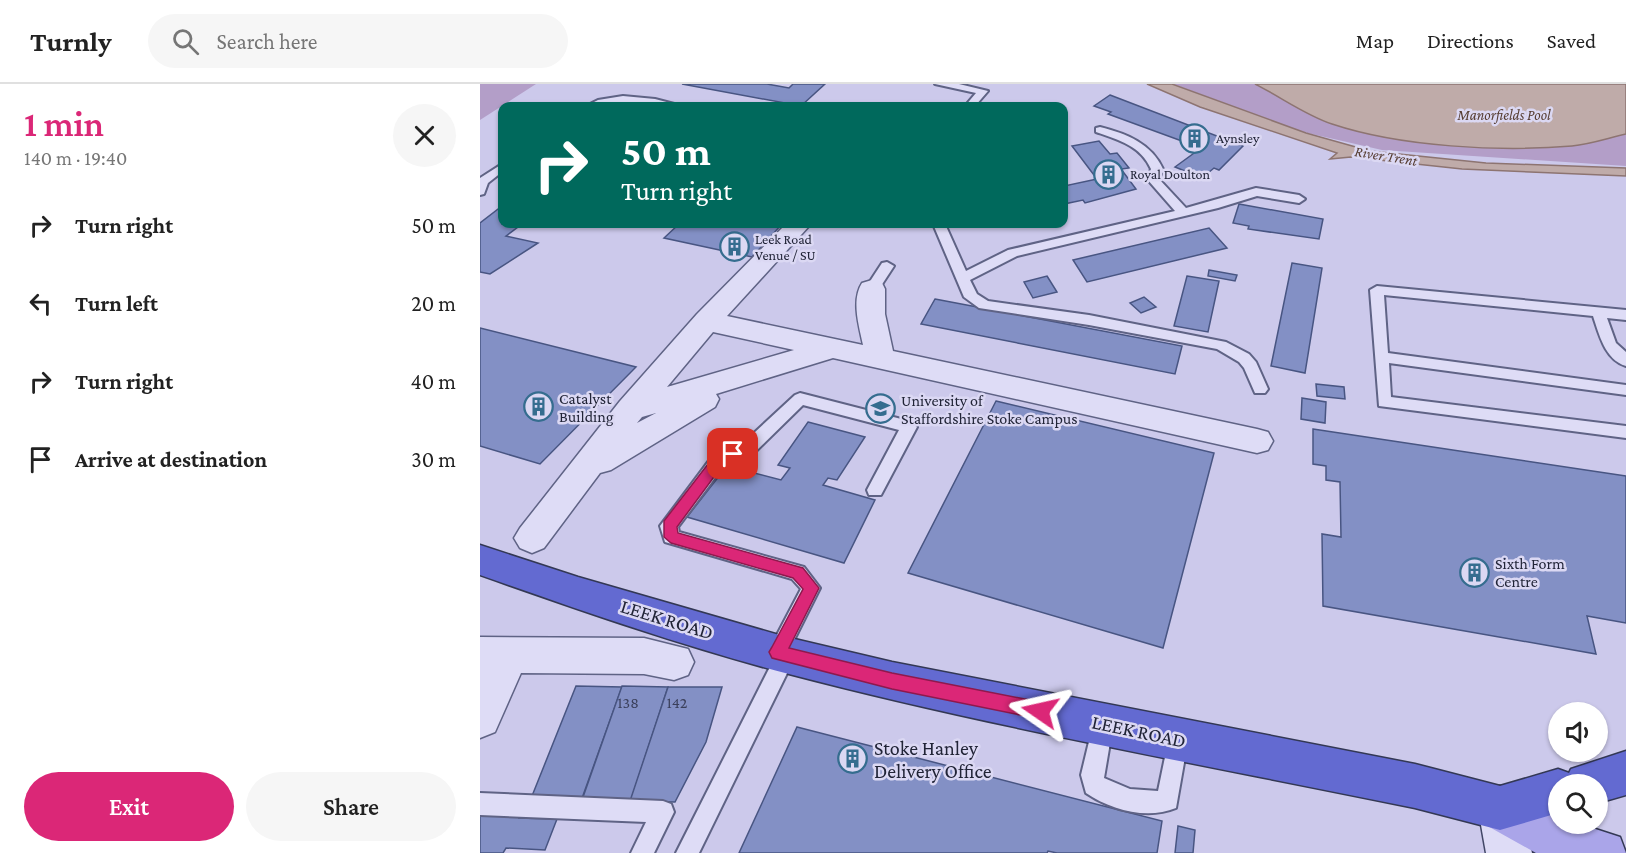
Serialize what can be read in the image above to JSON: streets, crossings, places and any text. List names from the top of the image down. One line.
{"streets":{"highway":["LEEK ROAD"]},"water":["Manorfields Pool","River Trent"],"places":{"building":["Aynsley","Royal Doulton","Leek Road Venue / SU","Catalyst Building","Sixth Form Centre","Stoke Hanley Delivery Office"],"school or university":["University of Staffordshire Stoke Campus"]},"house_numbers":["138","142"],"page":{"header":"Turnly","search":"Search here","nav":["Map","Directions","Saved"],"heading":["1 min","140 m · 19:40"],"turn":["50 m","Turn right"],"list":[{"name":"Turn right","value":"50 m"},{"name":"Turn left","value":"20 m"},{"name":"Turn right","value":"40 m"},{"name":"Arrive at destination","value":"30 m"}],"buttons":["Exit","Share"]}}
